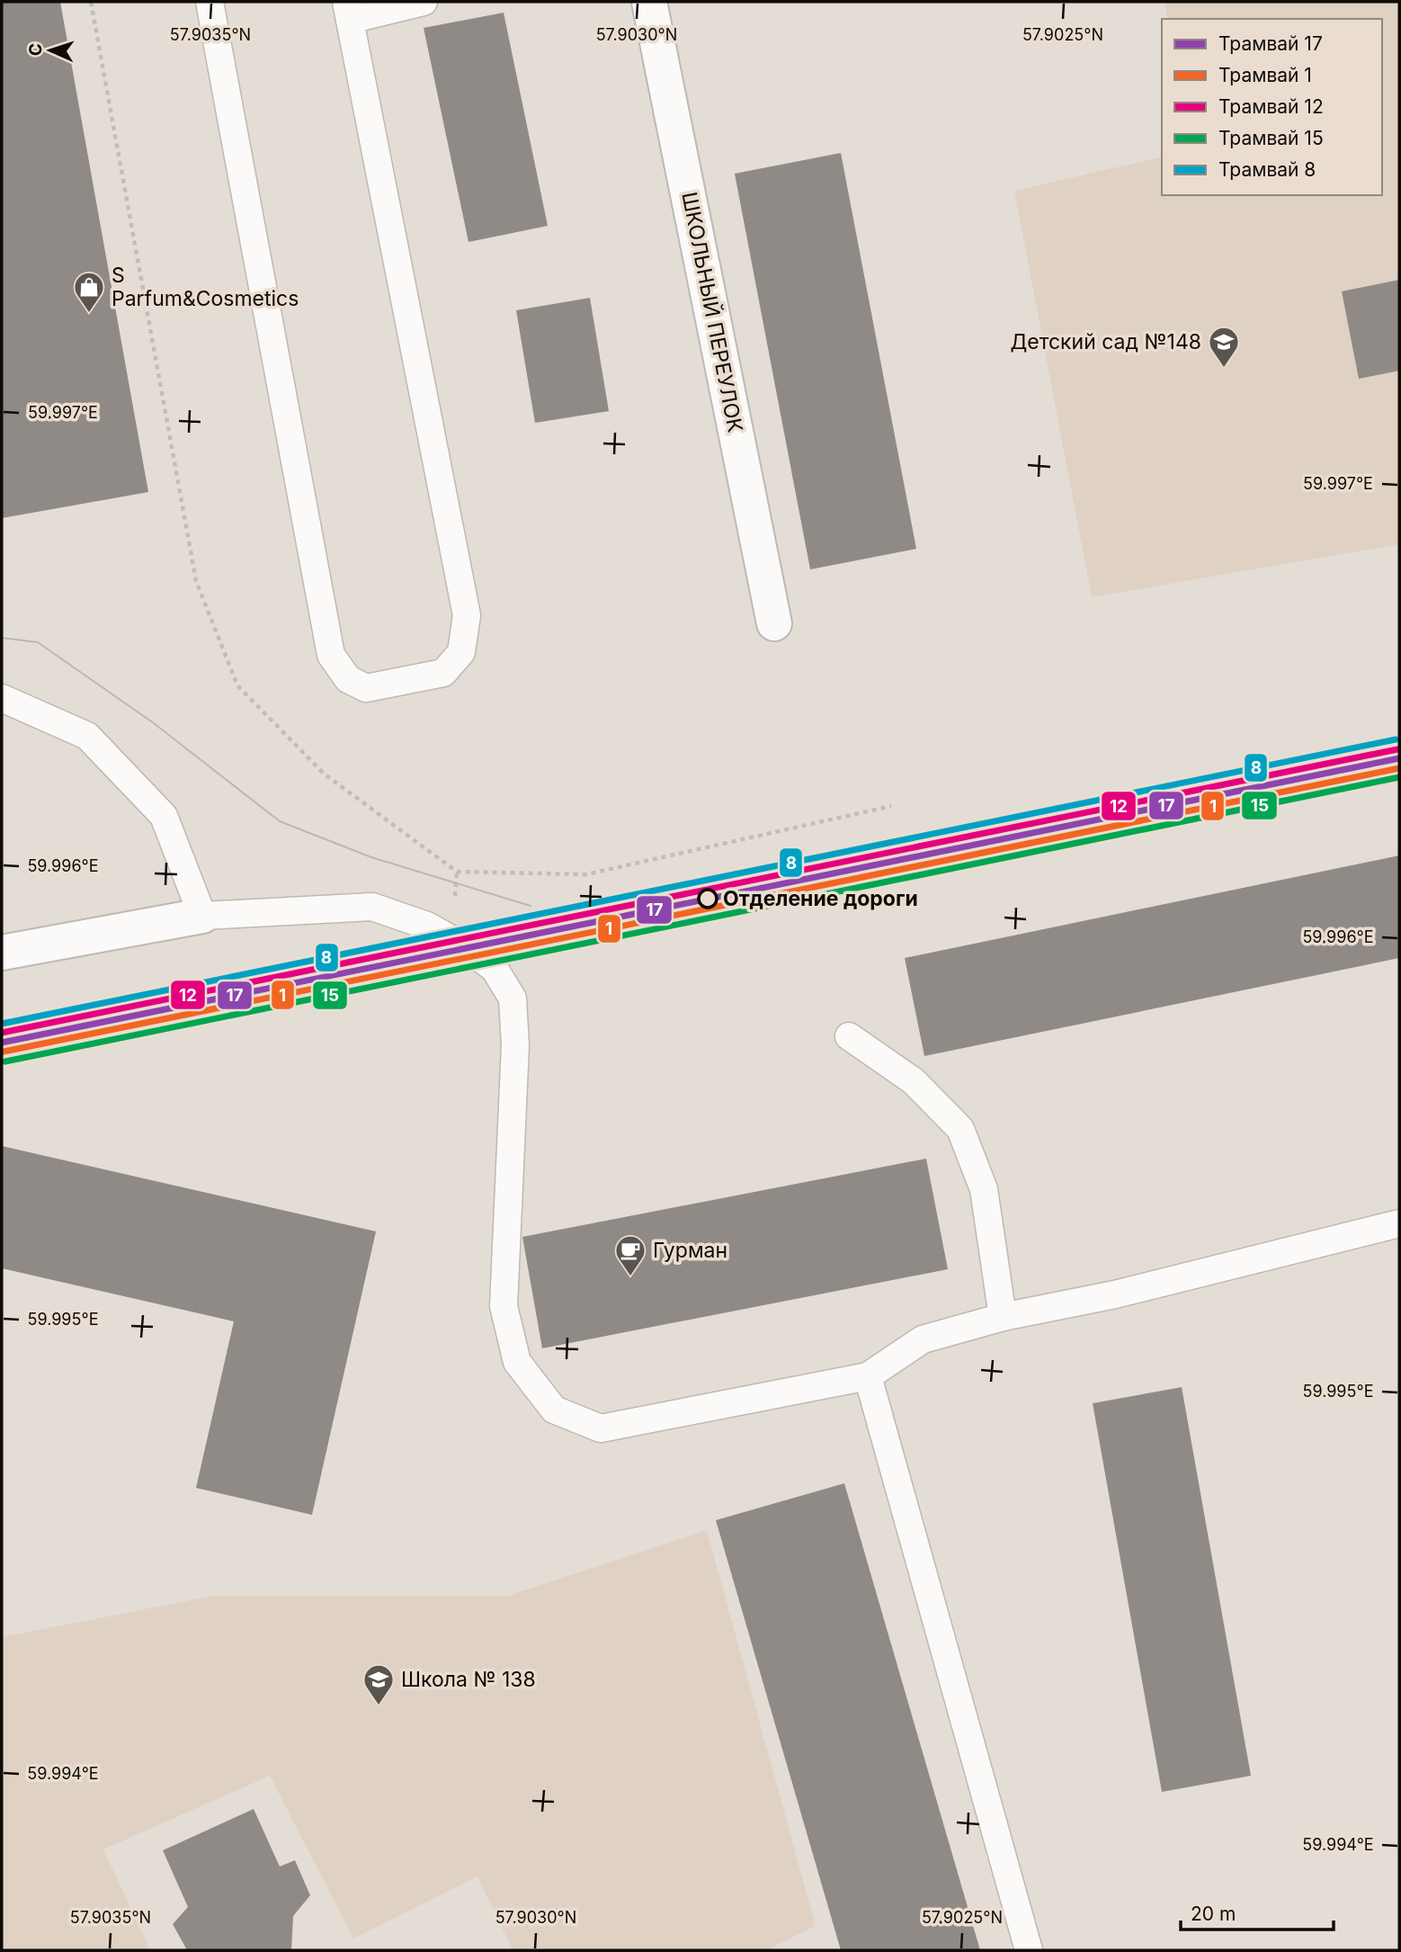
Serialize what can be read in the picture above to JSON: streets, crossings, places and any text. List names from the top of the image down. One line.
{"streets":{"street":["ШКОЛЬНЫЙ ПЕРЕУЛОК"]},"places":{"shop":["S Parfum&Cosmetics"],"school or university":["Детский сад №148","Школа № 138"],"other":["Отделение дороги"],"cafe":["Гурман"]},"lines":["tram line 8","tram line 12","tram line 17","tram line 1","tram line 15"],"legend":["Трамвай 17","Трамвай 1","Трамвай 12","Трамвай 15","Трамвай 8"],"scale_bar":"20 m","north":"left","coordinates":["57.9035°N","57.9030°N","57.9025°N","59.997°E","59.996°E","59.995°E","59.994°E"]}
